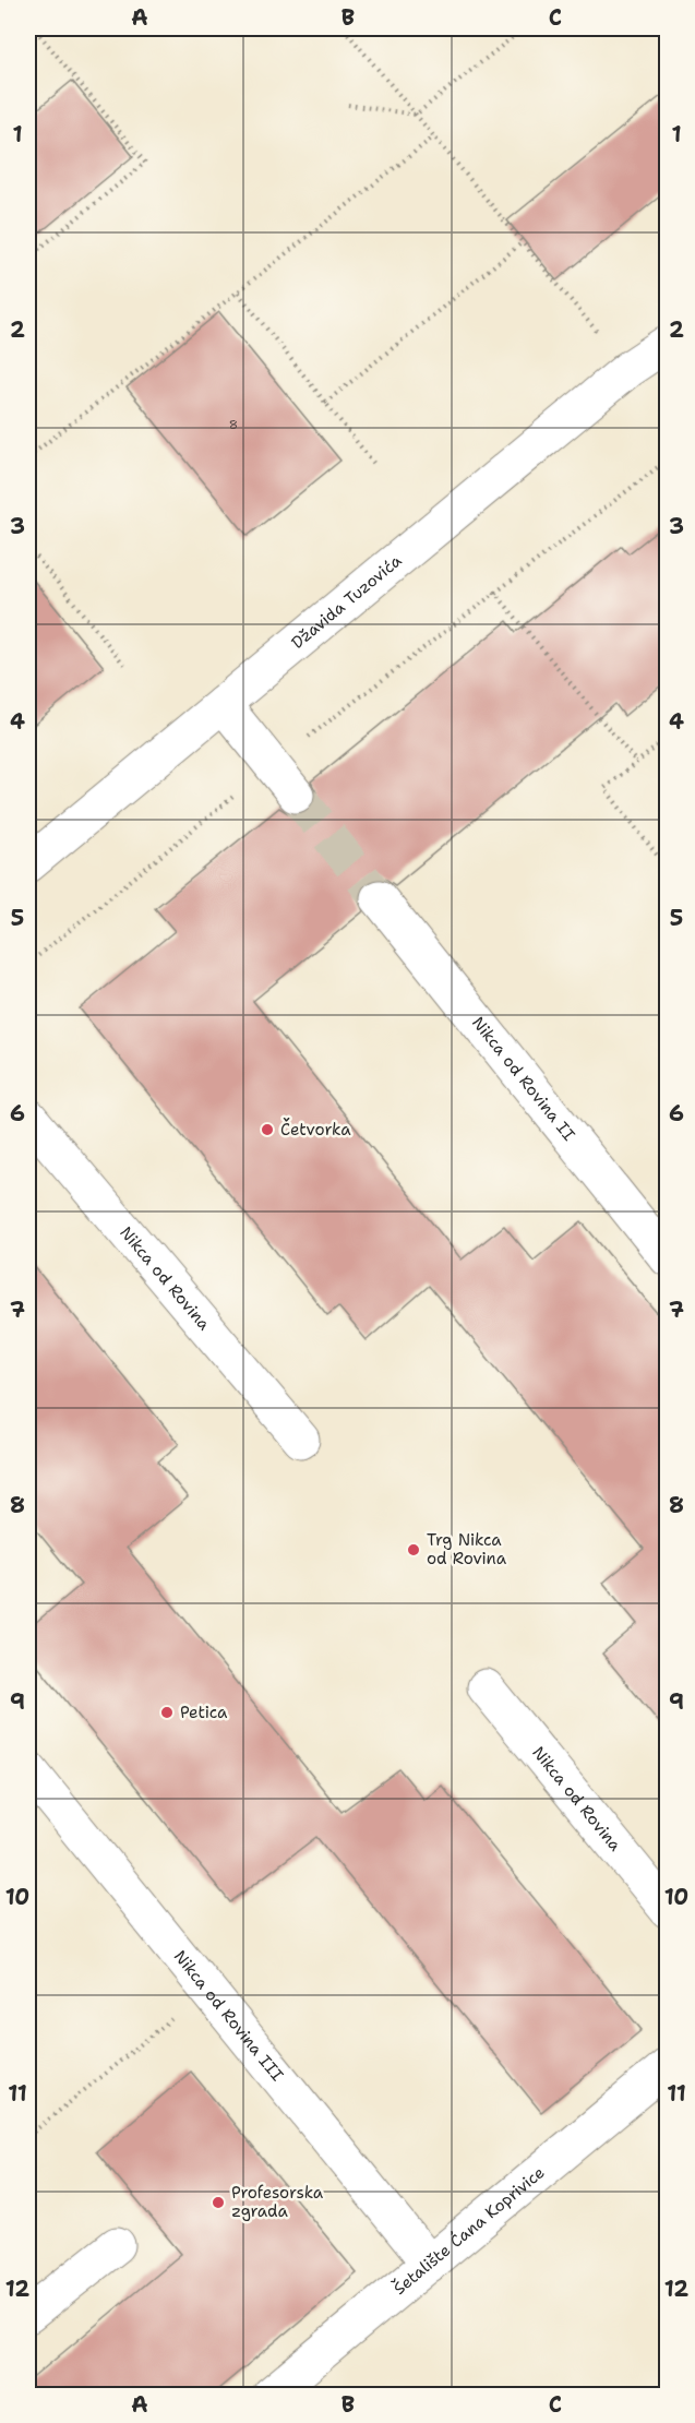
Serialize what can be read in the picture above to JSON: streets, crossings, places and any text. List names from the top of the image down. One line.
{"streets":{"street":["Džavida Tuzovića","Nikca od Rovina II","Nikca od Rovina","Nikca od Rovina III","Šetalište Ćana Koprivice"]},"crossings":[["Nikca od Rovina III","Šetalište Ćana Koprivice"]],"places":["Četvorka","Trg Nikca od Rovina","Petica","Profesorska zgrada"],"house_numbers":["8"],"grid":{"columns":["A","B","C"],"rows":["1","2","3","4","5","6","7","8","9","10","11","12"]}}
